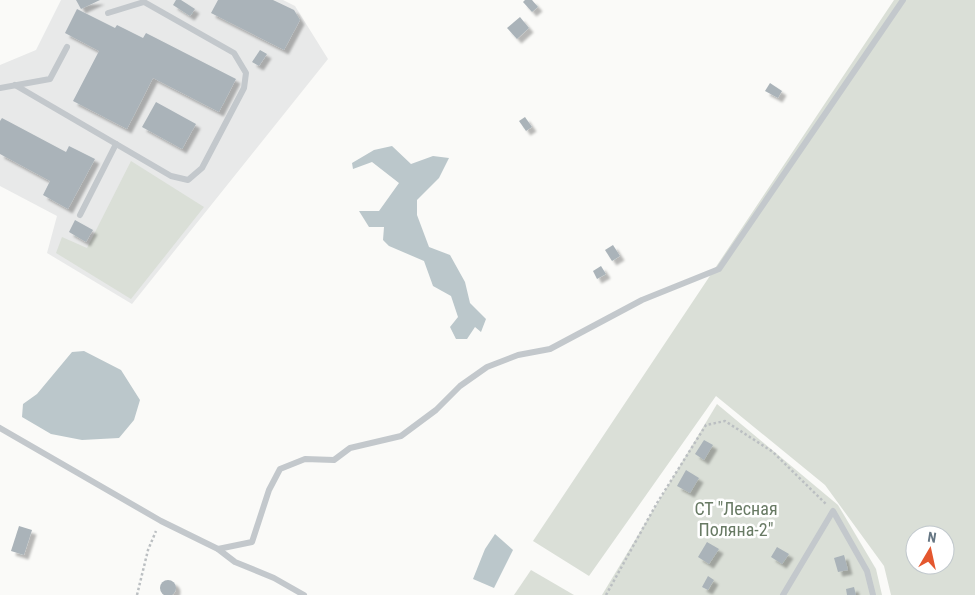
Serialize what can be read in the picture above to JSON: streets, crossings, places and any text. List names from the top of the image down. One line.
{"parks":["СТ \"Лесная Поляна-2\""],"north":"top"}
